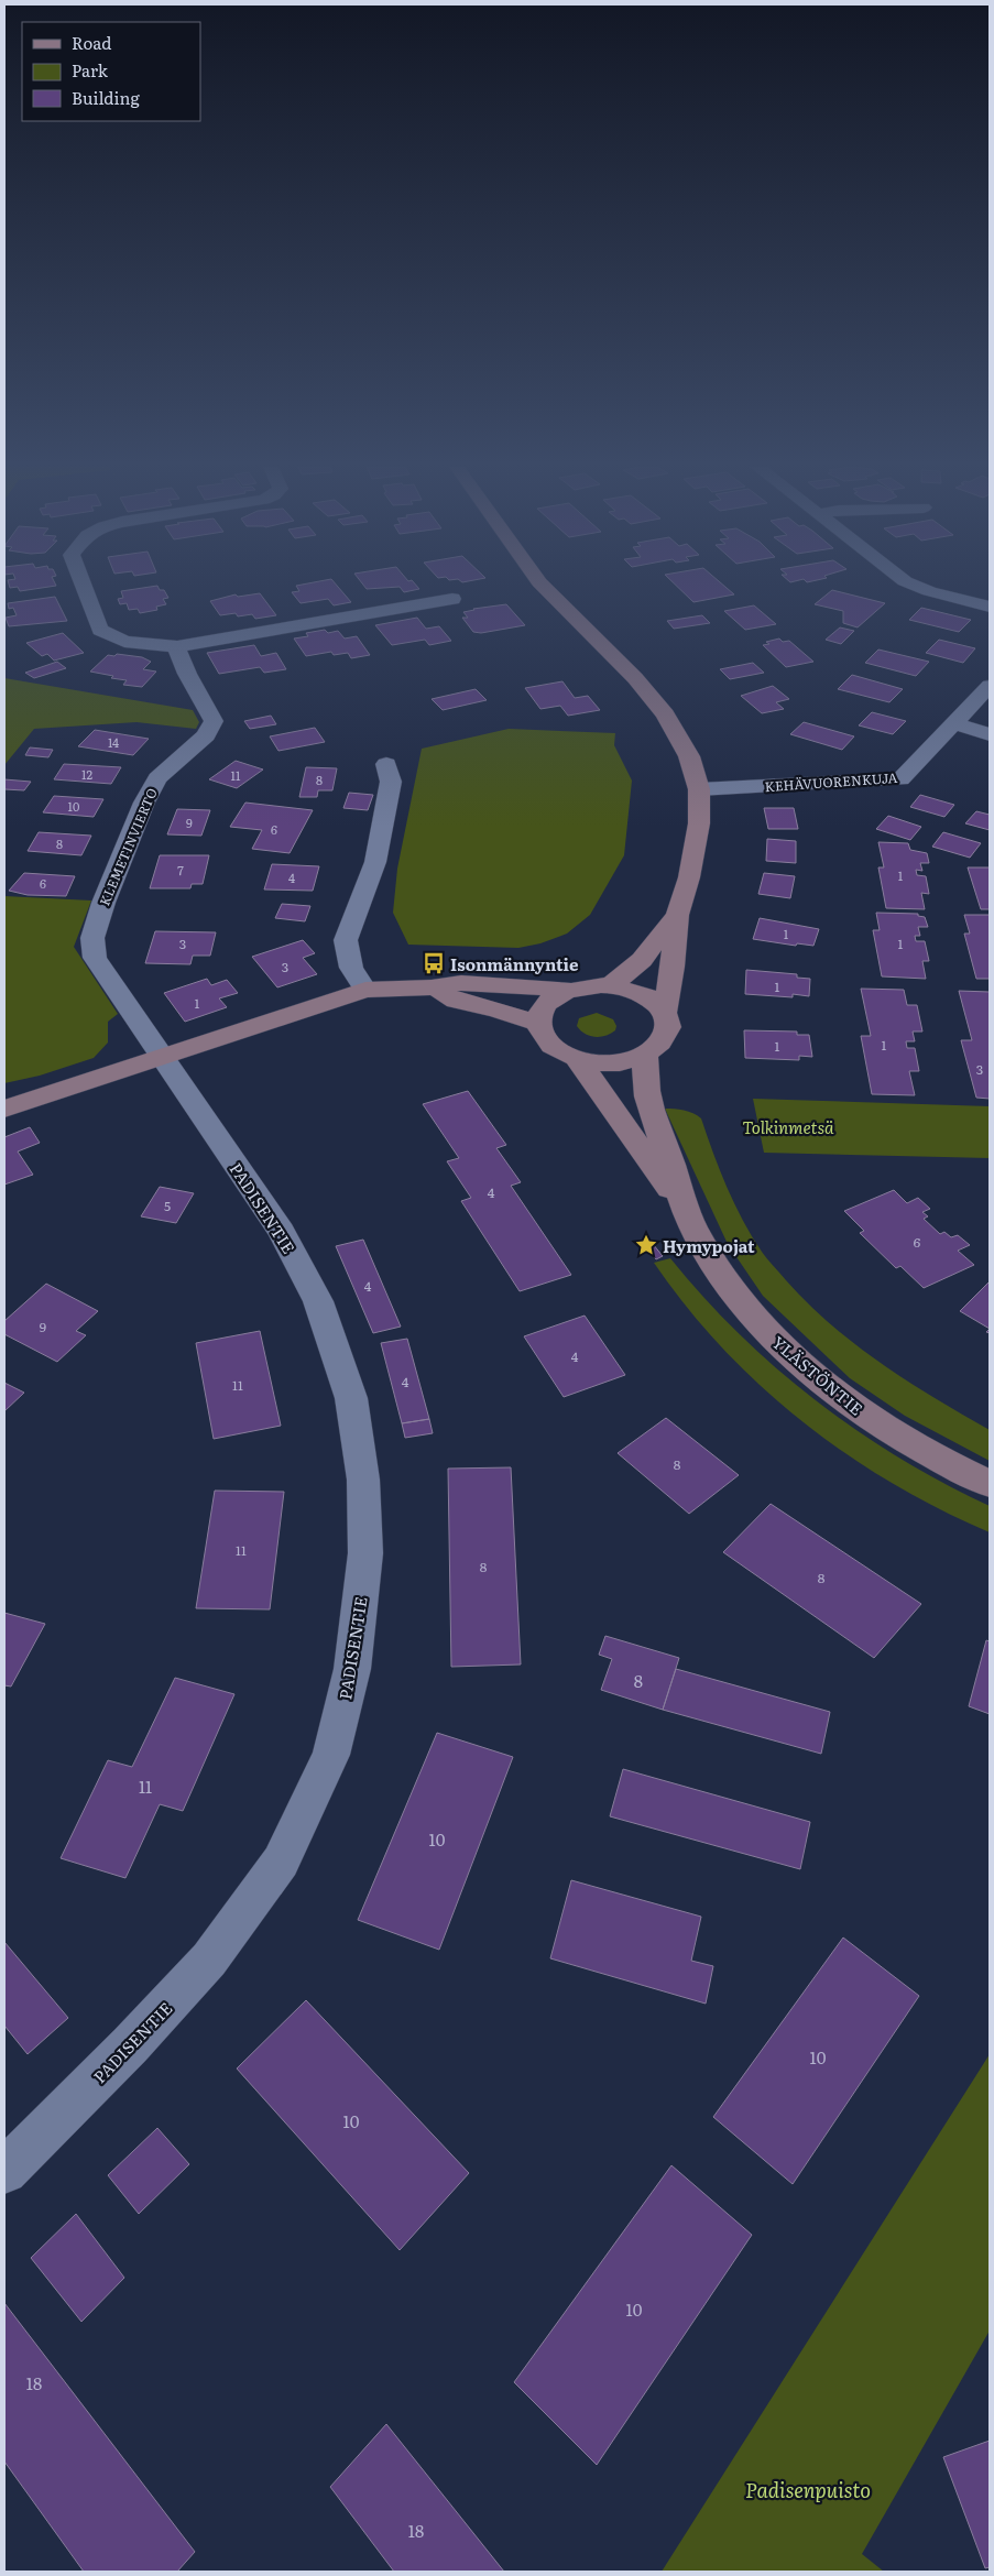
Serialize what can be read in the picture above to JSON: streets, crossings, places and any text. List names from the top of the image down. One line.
{"streets":{"main road":["YLÄSTÖNTIE"],"street":["KEHÄVUORENKUJA","KLEMETINVIERTO","PADISENTIE"]},"crossings":[["KLEMETINVIERTO","PADISENTIE"]],"parks":["Tolkinmetsä","Padisenpuisto"],"places":{"bus stop":["Isonmännyntie"],"place":["Hymypojat"]},"house_numbers":["14","12","11","8","10","9","6","8","7","1","4","6","1","3","1","3","1","1","1","1","3","4","5","6","4","9","4","4","11","8","11","8","8","8","11","10","10","10","10","18","18"],"legend":["Road","Park","Building"]}
